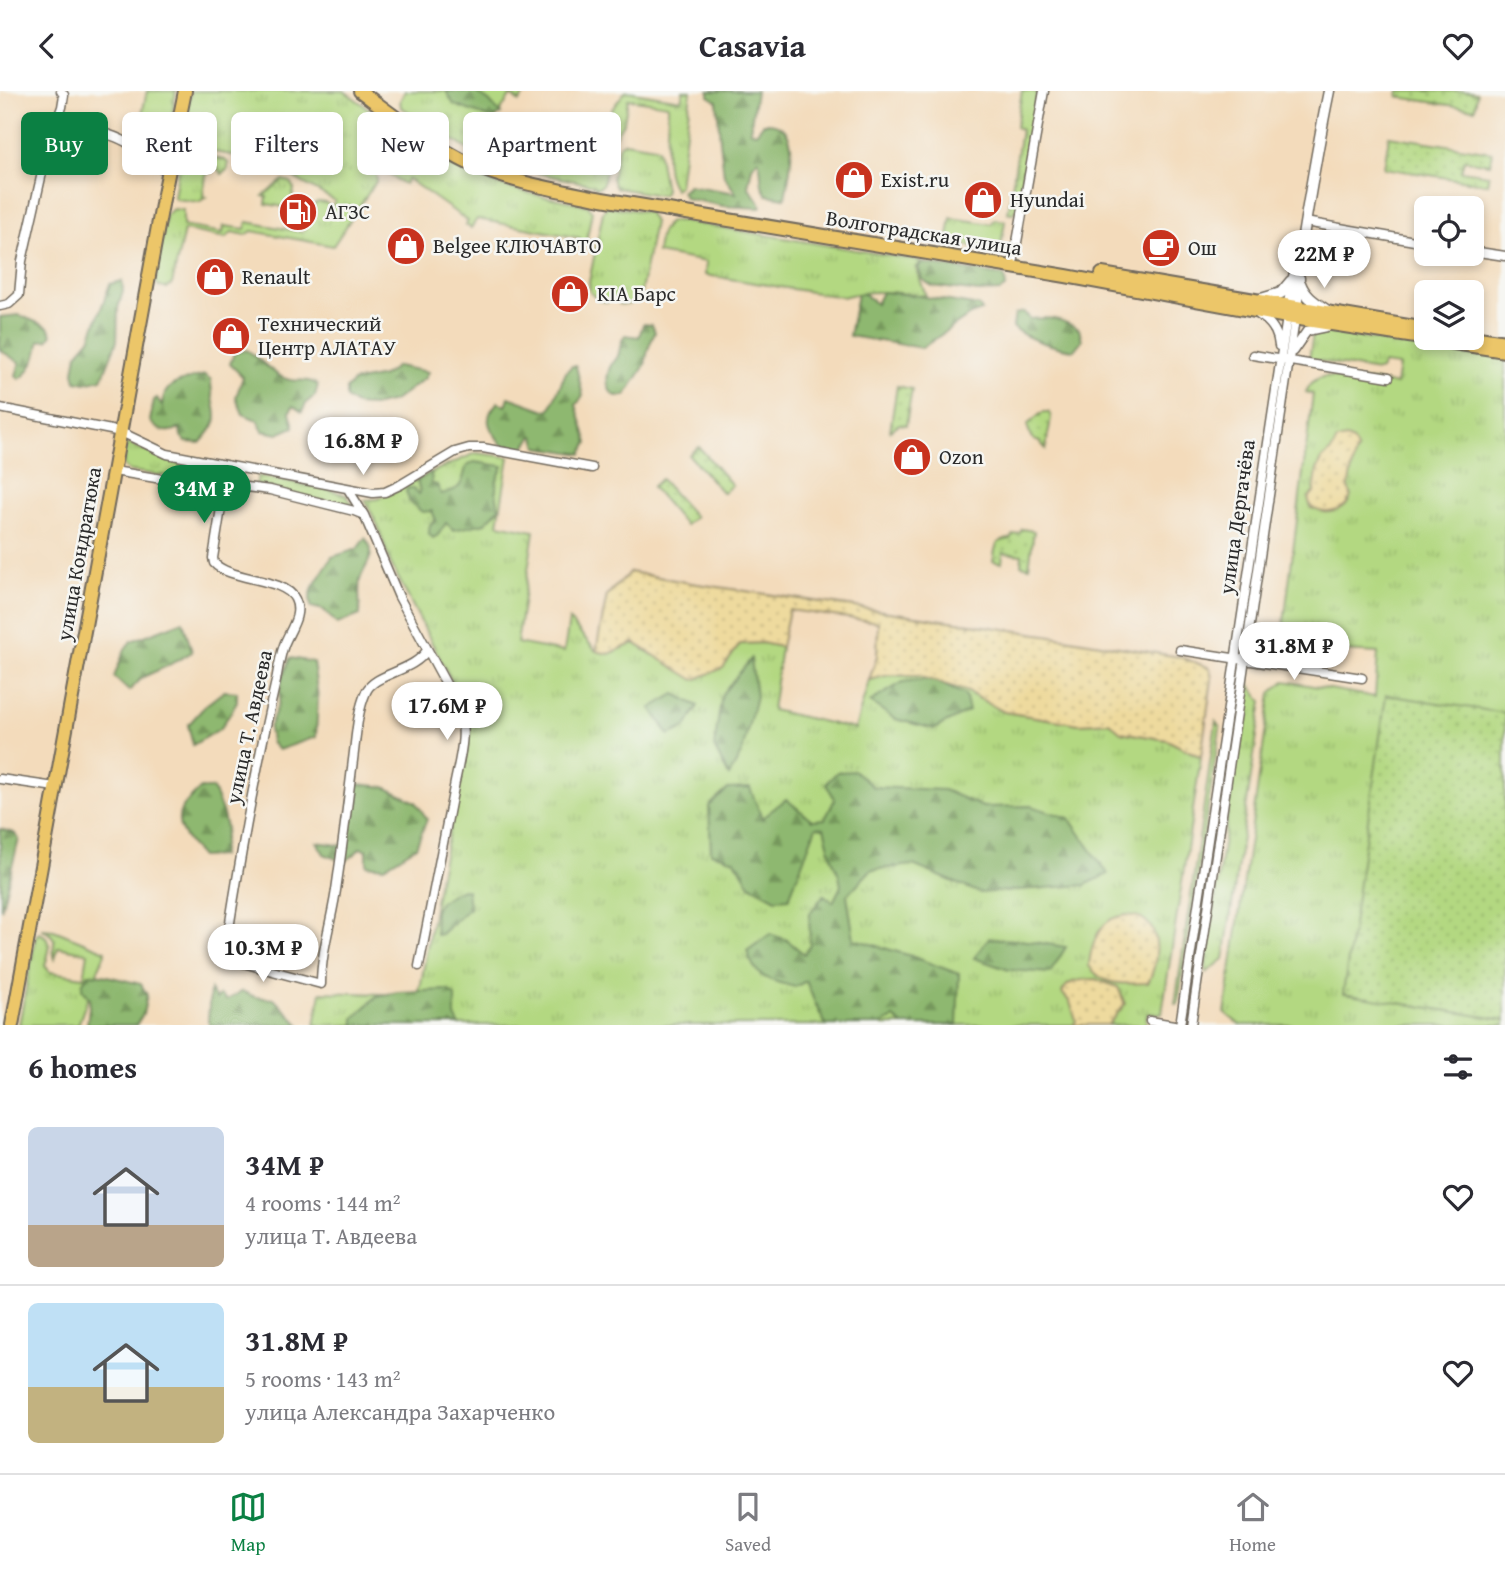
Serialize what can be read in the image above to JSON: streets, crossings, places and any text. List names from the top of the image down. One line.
{"streets":{"main road":["Волгоградская улица","улица Кондратюка"],"street":["улица Дергачёва","улица Т. Авдеева"]},"crossings":[["Волгоградская улица","улица Дергачёва"]],"places":{"shop":["Exist.ru","Hyundai","Belgee КЛЮЧАВТО","Renault","KIA Барс","Технический Центр АЛАТАУ","Ozon"],"fuel station":["АГЗС"],"cafe":["Ош"]},"page":{"header":"Casavia","chip":["Buy","Rent","Filters","New","Apartment"],"price":["22M ₽","16.8M ₽","34M ₽","31.8M ₽","17.6M ₽","10.3M ₽"],"heading":"6 homes","list":[{"name":"34M ₽","note":"4 rooms · 144 m² · улица Т. Авдеева"},{"name":"31.8M ₽","note":"5 rooms · 143 m² · улица Александра Захарченко"}],"tabs":["Map","Saved","Home"]}}
